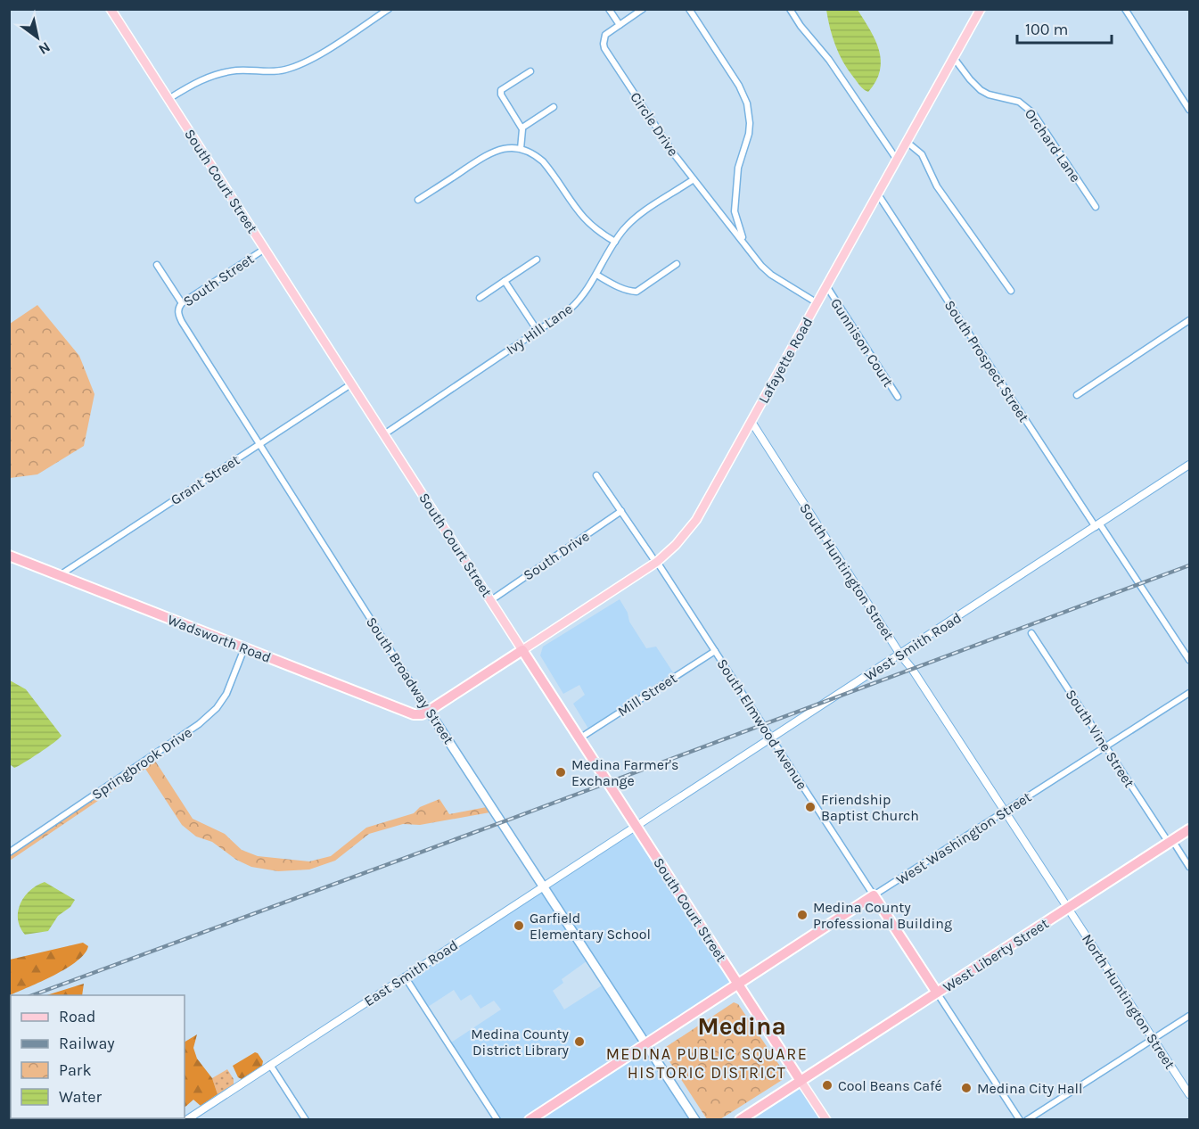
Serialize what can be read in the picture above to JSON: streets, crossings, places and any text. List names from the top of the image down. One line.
{"streets":{"highway":["South Court Street","Wadsworth Road","South Elmwood Avenue","West Washington Street","West Liberty Street"],"main road":["Lafayette Road","South Broadway Street"],"street":["Circle Drive","Orchard Lane","South Street","Ivy Hill Lane","Gunnison Court","South Prospect Street","Grant Street","South Drive","South Huntington Street","West Smith Road","Mill Street","South Vine Street","Springbrook Drive","East Smith Road","North Huntington Street"]},"crossings":[["Circle Drive","Ivy Hill Lane"],["Circle Drive","Lafayette Road"],["Orchard Lane","Lafayette Road"],["South Court Street","South Street"],["South Court Street","Ivy Hill Lane"],["South Court Street","Lafayette Road"],["South Court Street","Grant Street"],["South Court Street","South Drive"],["South Court Street","West Smith Road"],["South Court Street","Mill Street"],["South Court Street","West Washington Street"],["South Court Street","West Liberty Street"],["South Court Street","East Smith Road"],["South Street","South Broadway Street"],["Gunnison Court","Lafayette Road"],["Lafayette Road","South Prospect Street"],["Lafayette Road","South Huntington Street"],["Lafayette Road","South Elmwood Avenue"],["South Prospect Street","West Smith Road"],["Grant Street","Wadsworth Road"],["Grant Street","South Broadway Street"],["South Drive","South Elmwood Avenue"],["South Huntington Street","West Smith Road"],["South Huntington Street","West Washington Street"],["South Huntington Street","West Liberty Street"],["South Huntington Street","North Huntington Street"],["Wadsworth Road","South Broadway Street"],["Wadsworth Road","Springbrook Drive"],["West Smith Road","South Elmwood Avenue"],["West Smith Road","East Smith Road"],["South Broadway Street","West Washington Street"],["South Broadway Street","East Smith Road"],["Mill Street","South Elmwood Avenue"],["South Elmwood Avenue","West Washington Street"],["South Elmwood Avenue","West Liberty Street"],["South Vine Street","West Washington Street"],["South Vine Street","West Liberty Street"],["West Liberty Street","North Huntington Street"]],"districts":["Medina","MEDINA PUBLIC SQUARE HISTORIC DISTRICT"],"places":["Medina Farmer's Exchange","Friendship Baptist Church","Medina County Professional Building","Garfield Elementary School","Medina County District Library","Cool Beans Café","Medina City Hall"],"legend":["Road","Railway","Park","Water"],"scale_bar":"100 m","north":"bottom right"}
